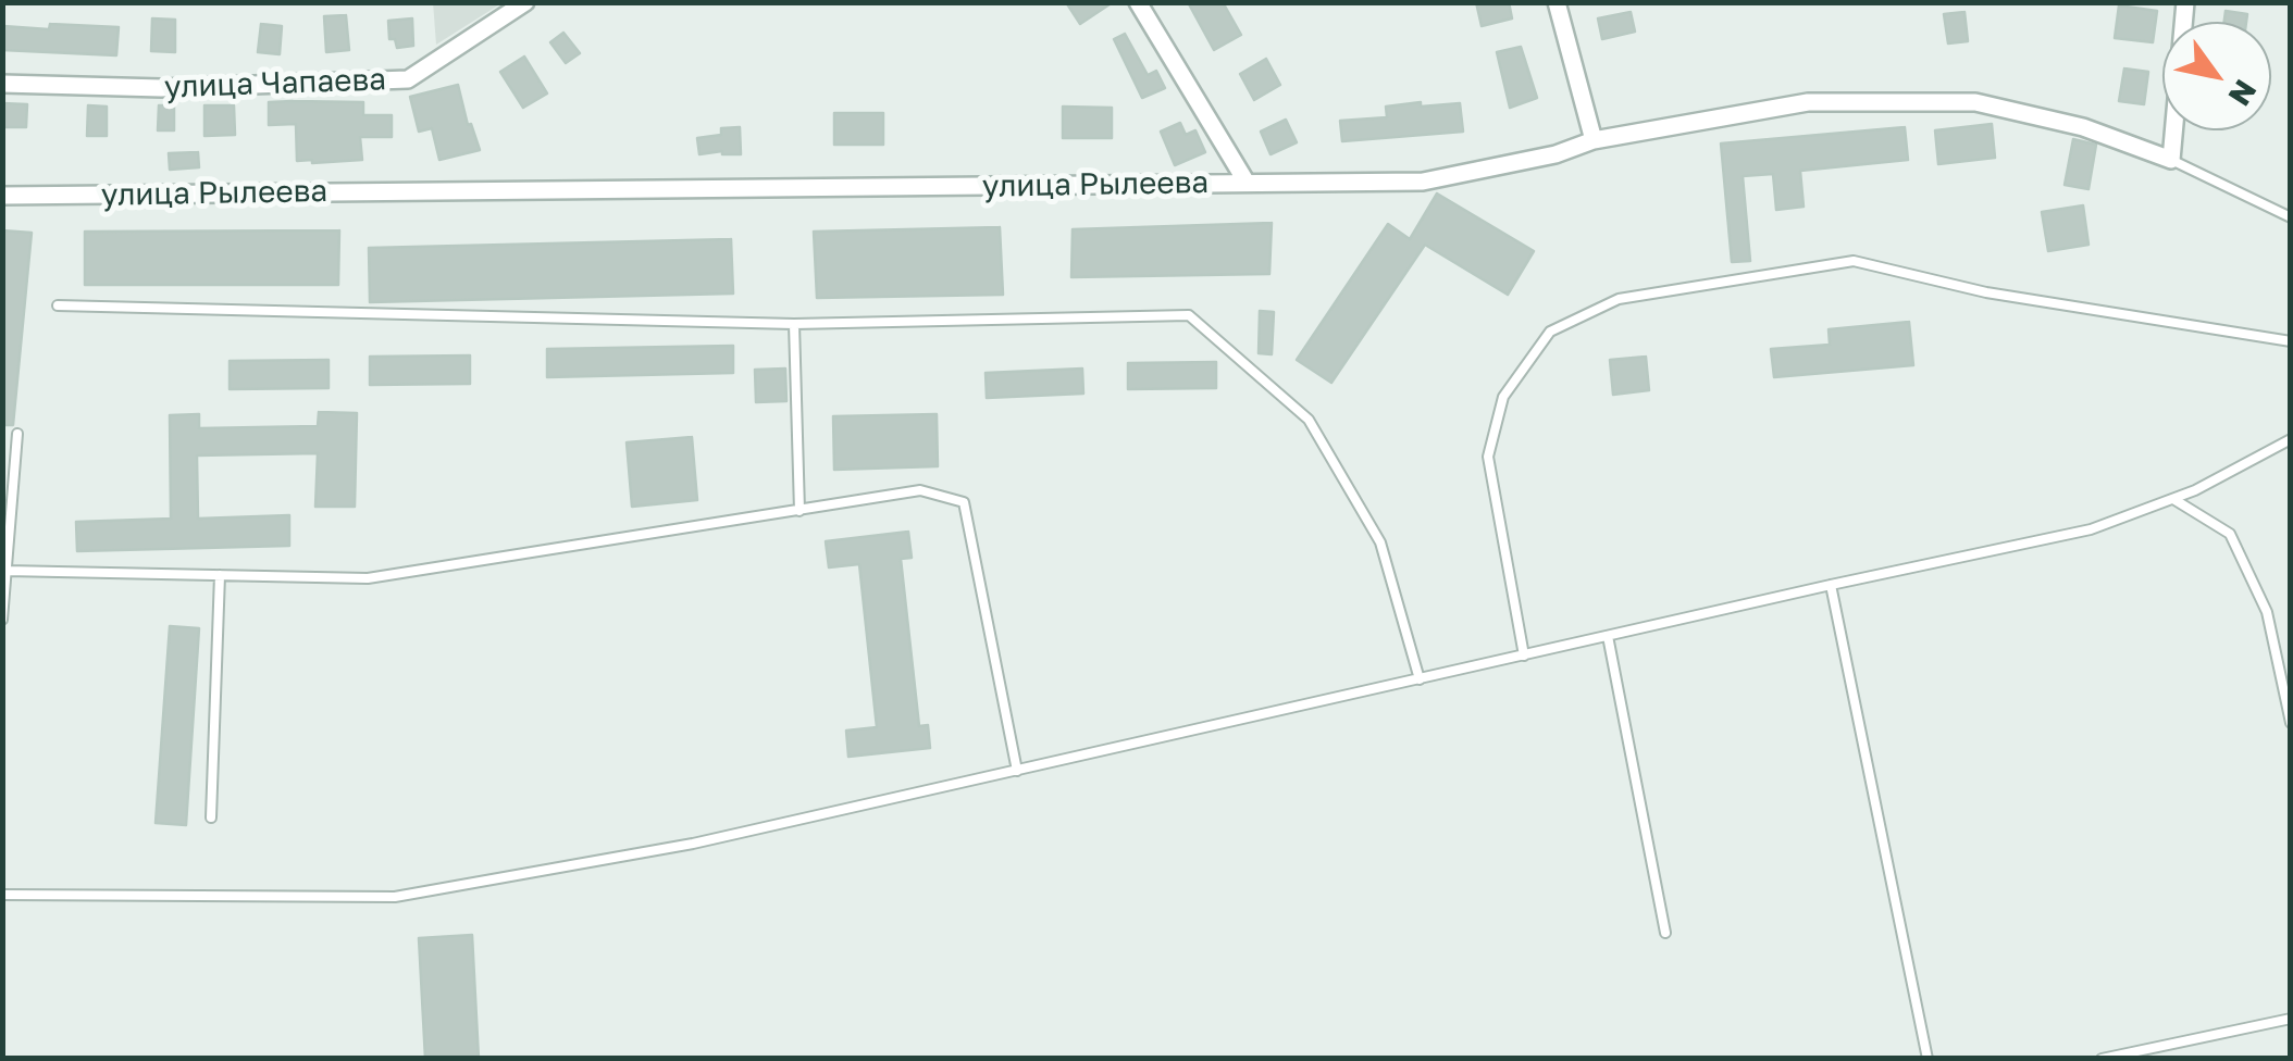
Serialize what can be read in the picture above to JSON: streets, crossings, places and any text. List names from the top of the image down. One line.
{"streets":{"street":["улица Чапаева","улица Рылеева"]},"north":"bottom right"}
